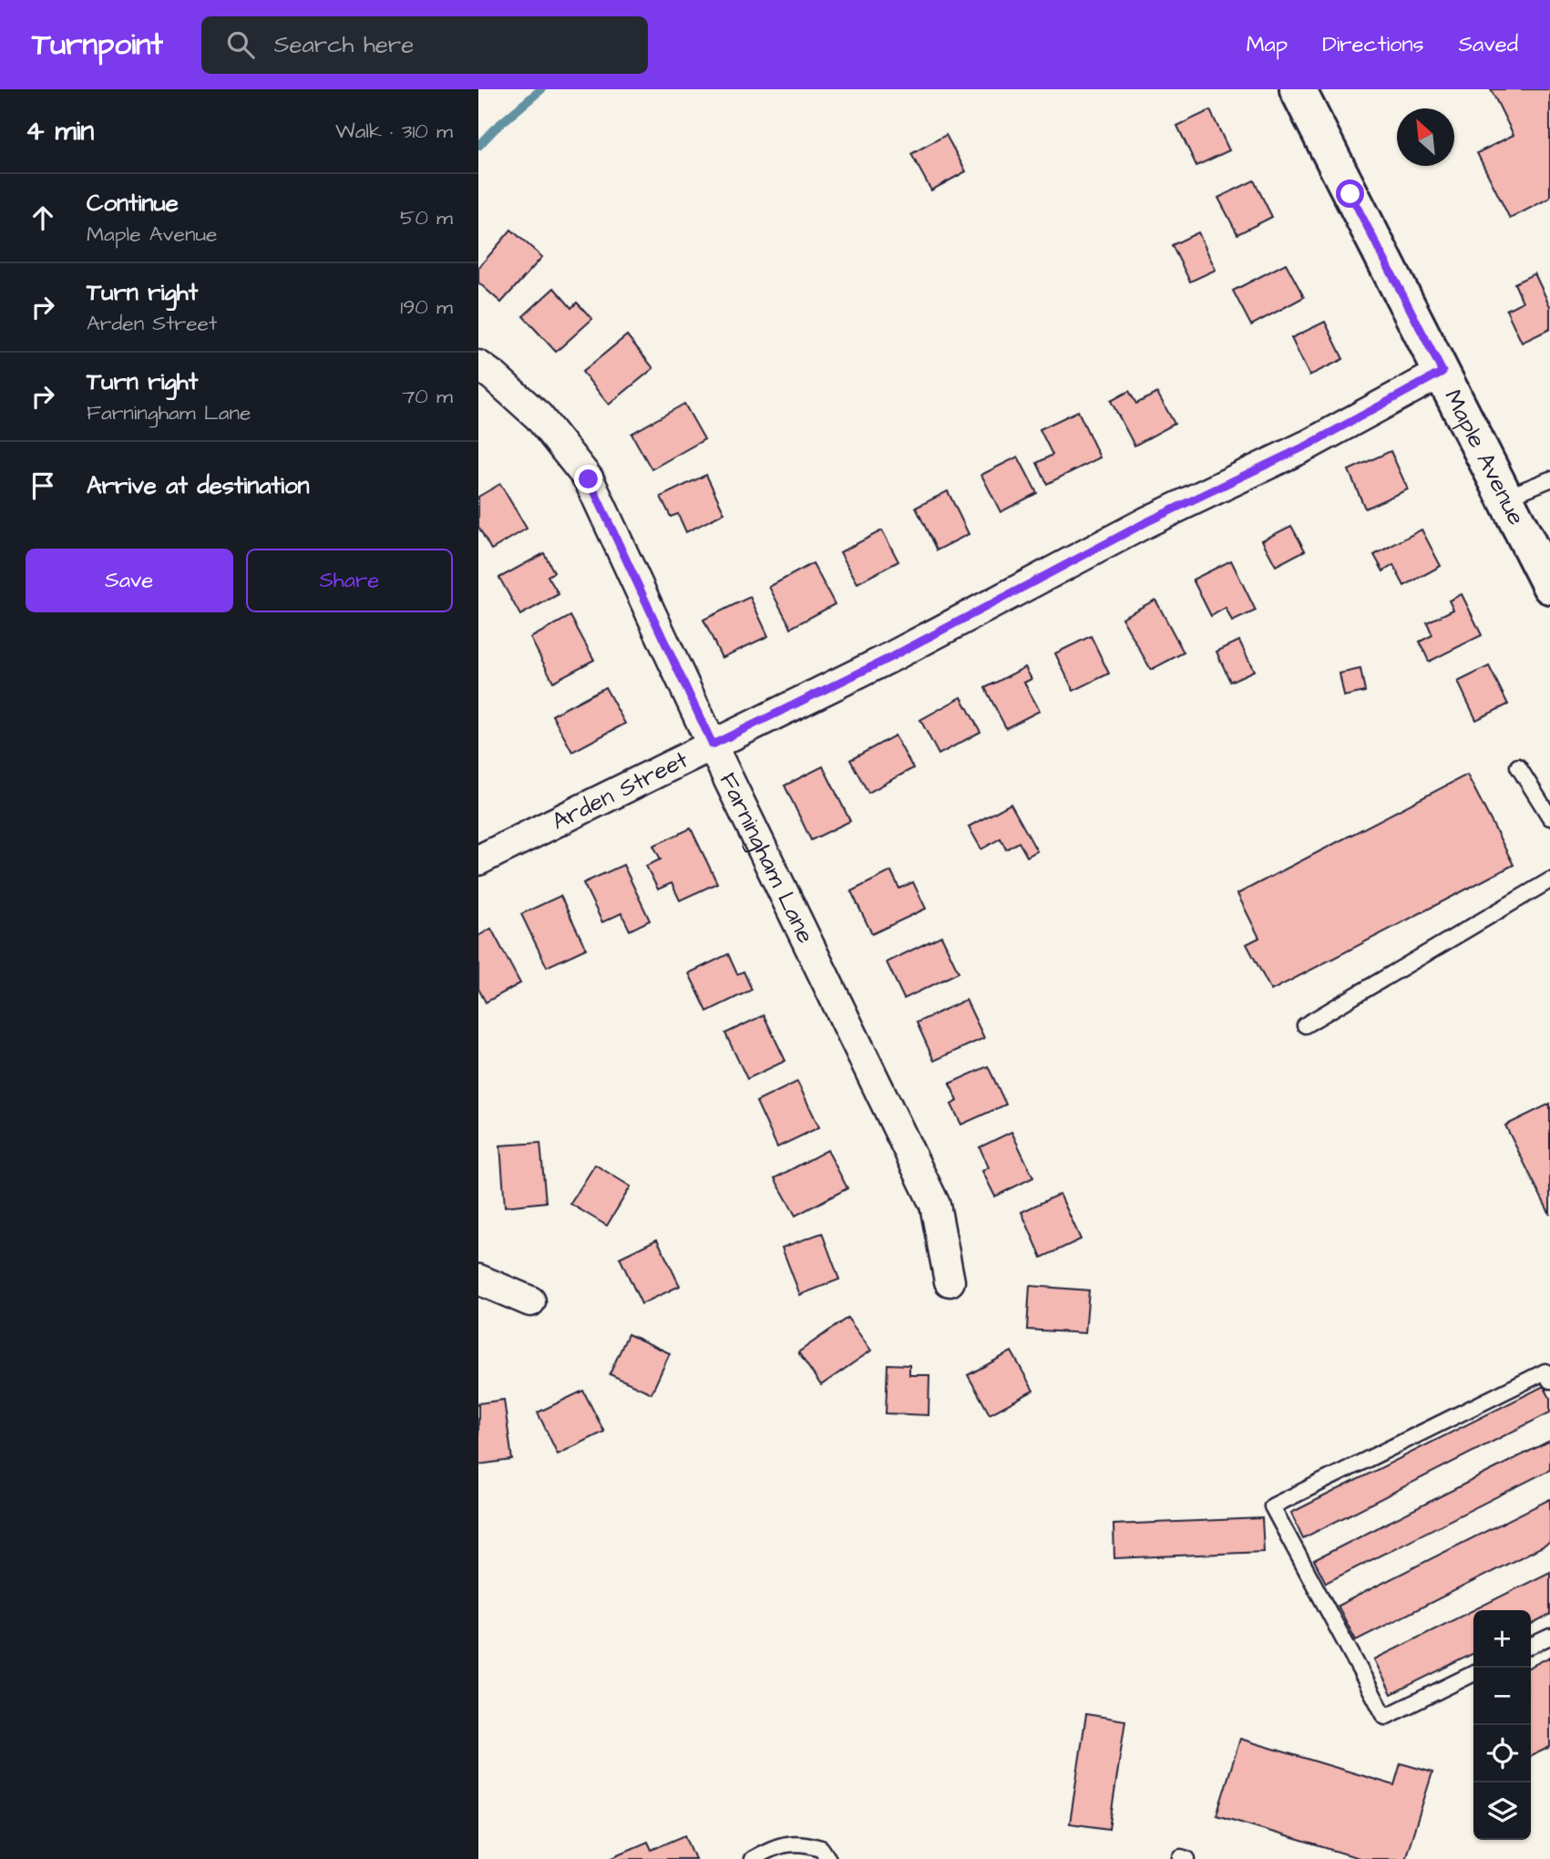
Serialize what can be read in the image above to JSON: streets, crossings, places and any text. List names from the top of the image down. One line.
{"streets":{"main road":["Maple Avenue"],"street":["Arden Street","Farningham Lane"]},"crossings":[["Maple Avenue","Arden Street"],["Arden Street","Farningham Lane"]],"north":"top left","page":{"header":"Turnpoint","search":"Search here","nav":["Map","Directions","Saved"],"heading":["4 min","Walk · 310 m"],"list":[["Continue","Maple Avenue","50 m"],["Turn right","Arden Street","190 m"],["Turn right","Farningham Lane","70 m"],"Arrive at destination"],"buttons":["Save","Share"],"map_buttons":["+","−"]}}
